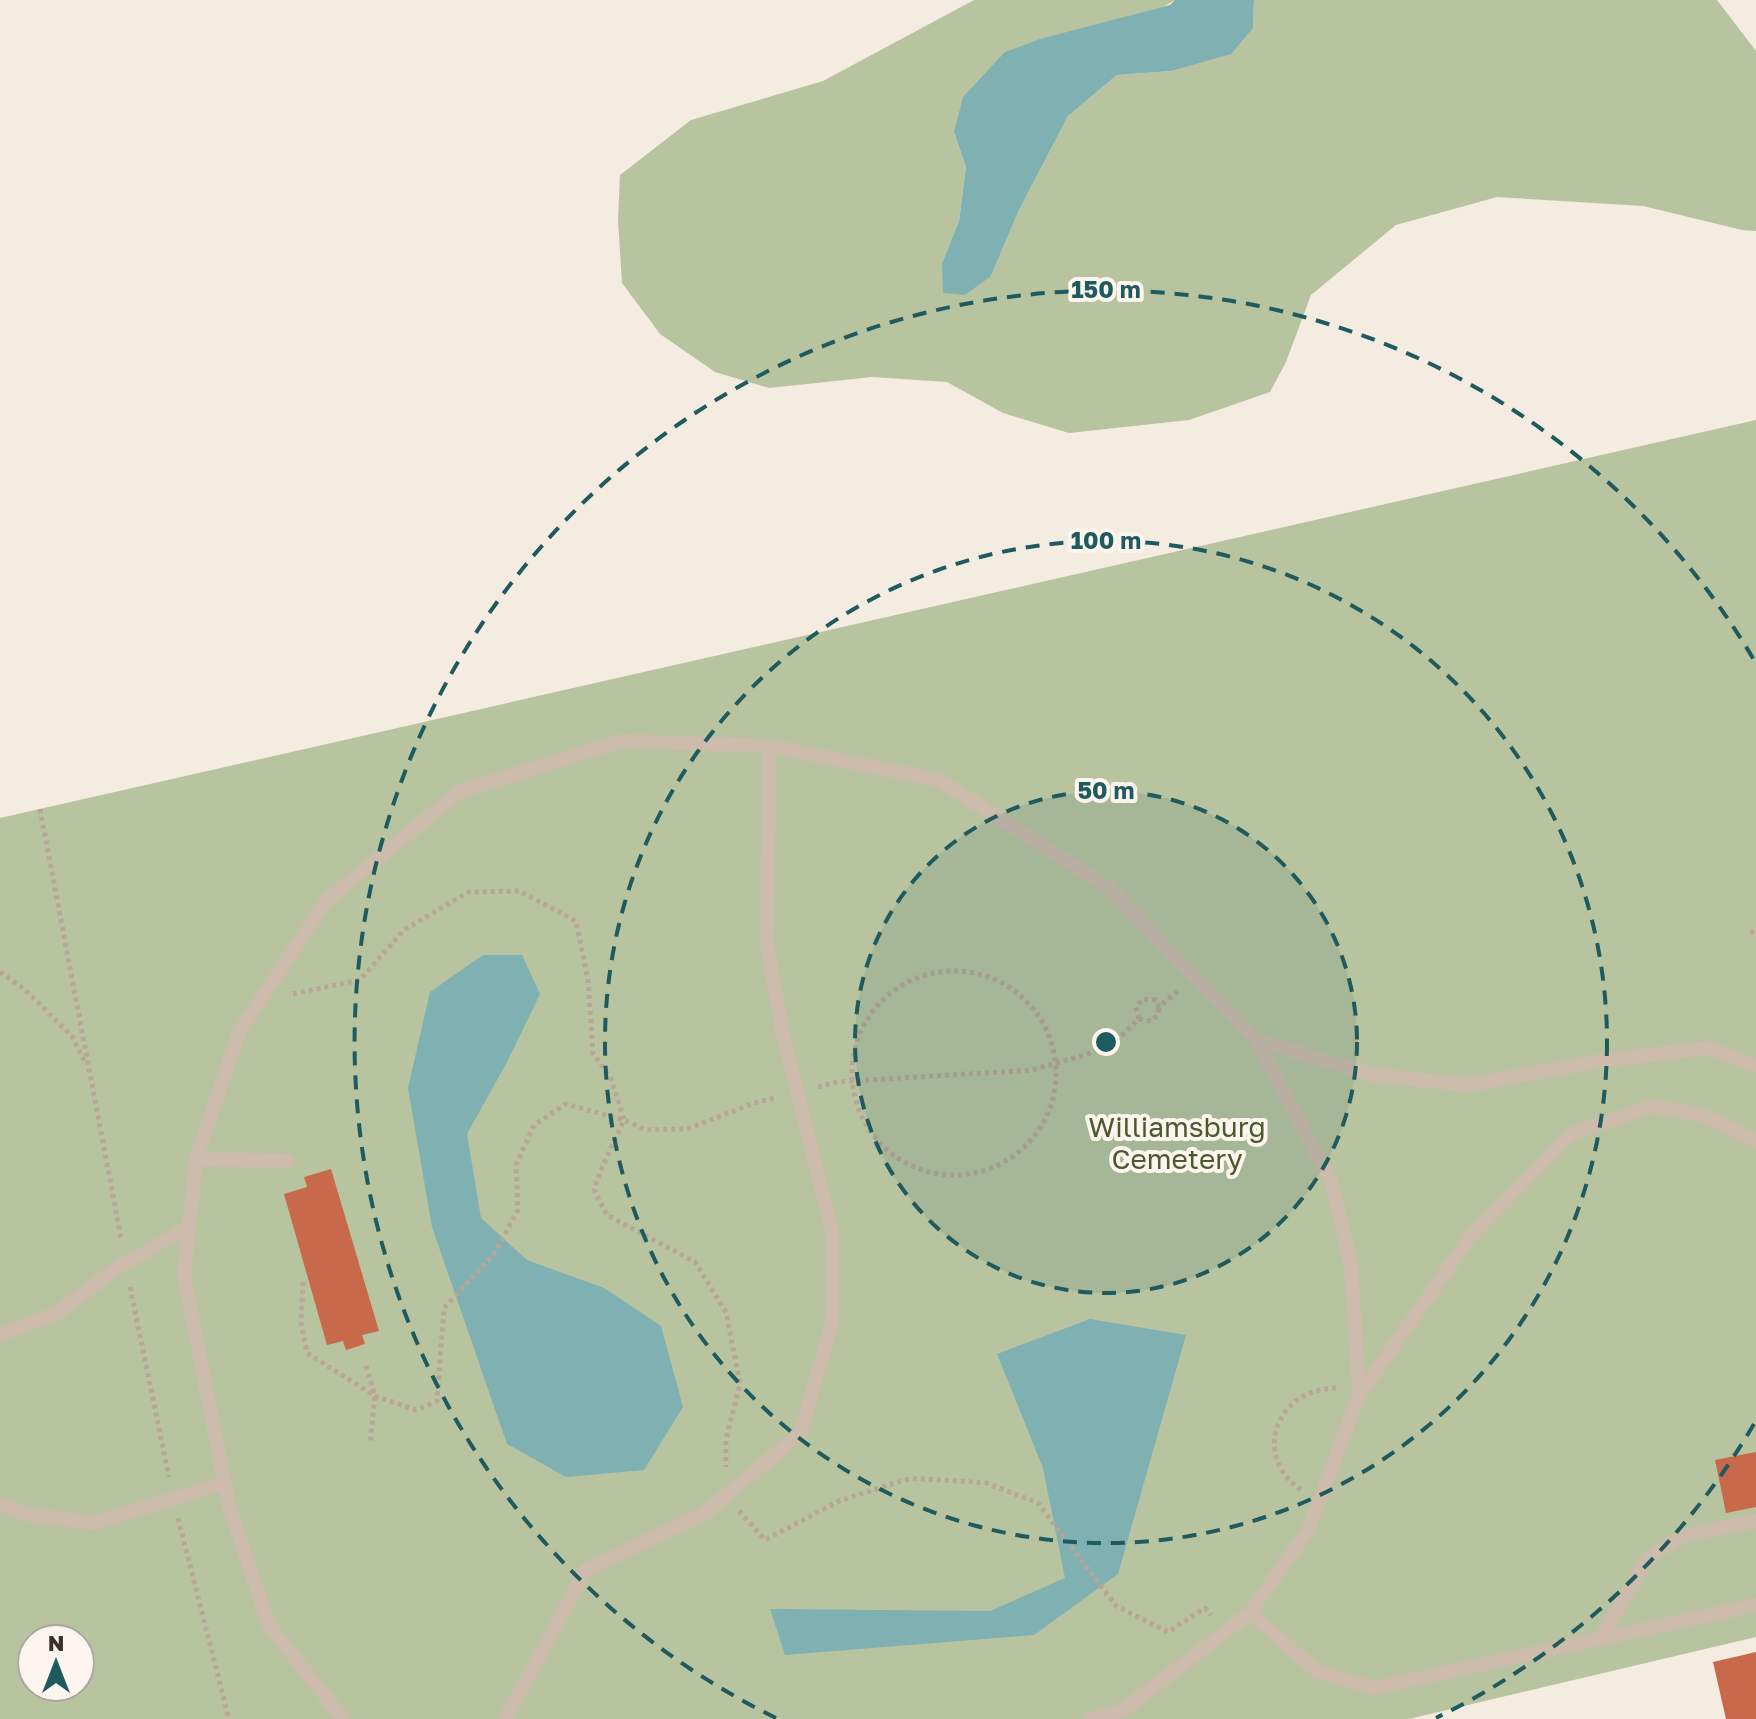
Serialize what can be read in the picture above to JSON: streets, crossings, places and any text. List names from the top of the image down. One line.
{"parks":["Williamsburg Cemetery"],"north":"top","rings":["150 m","100 m","50 m"]}
